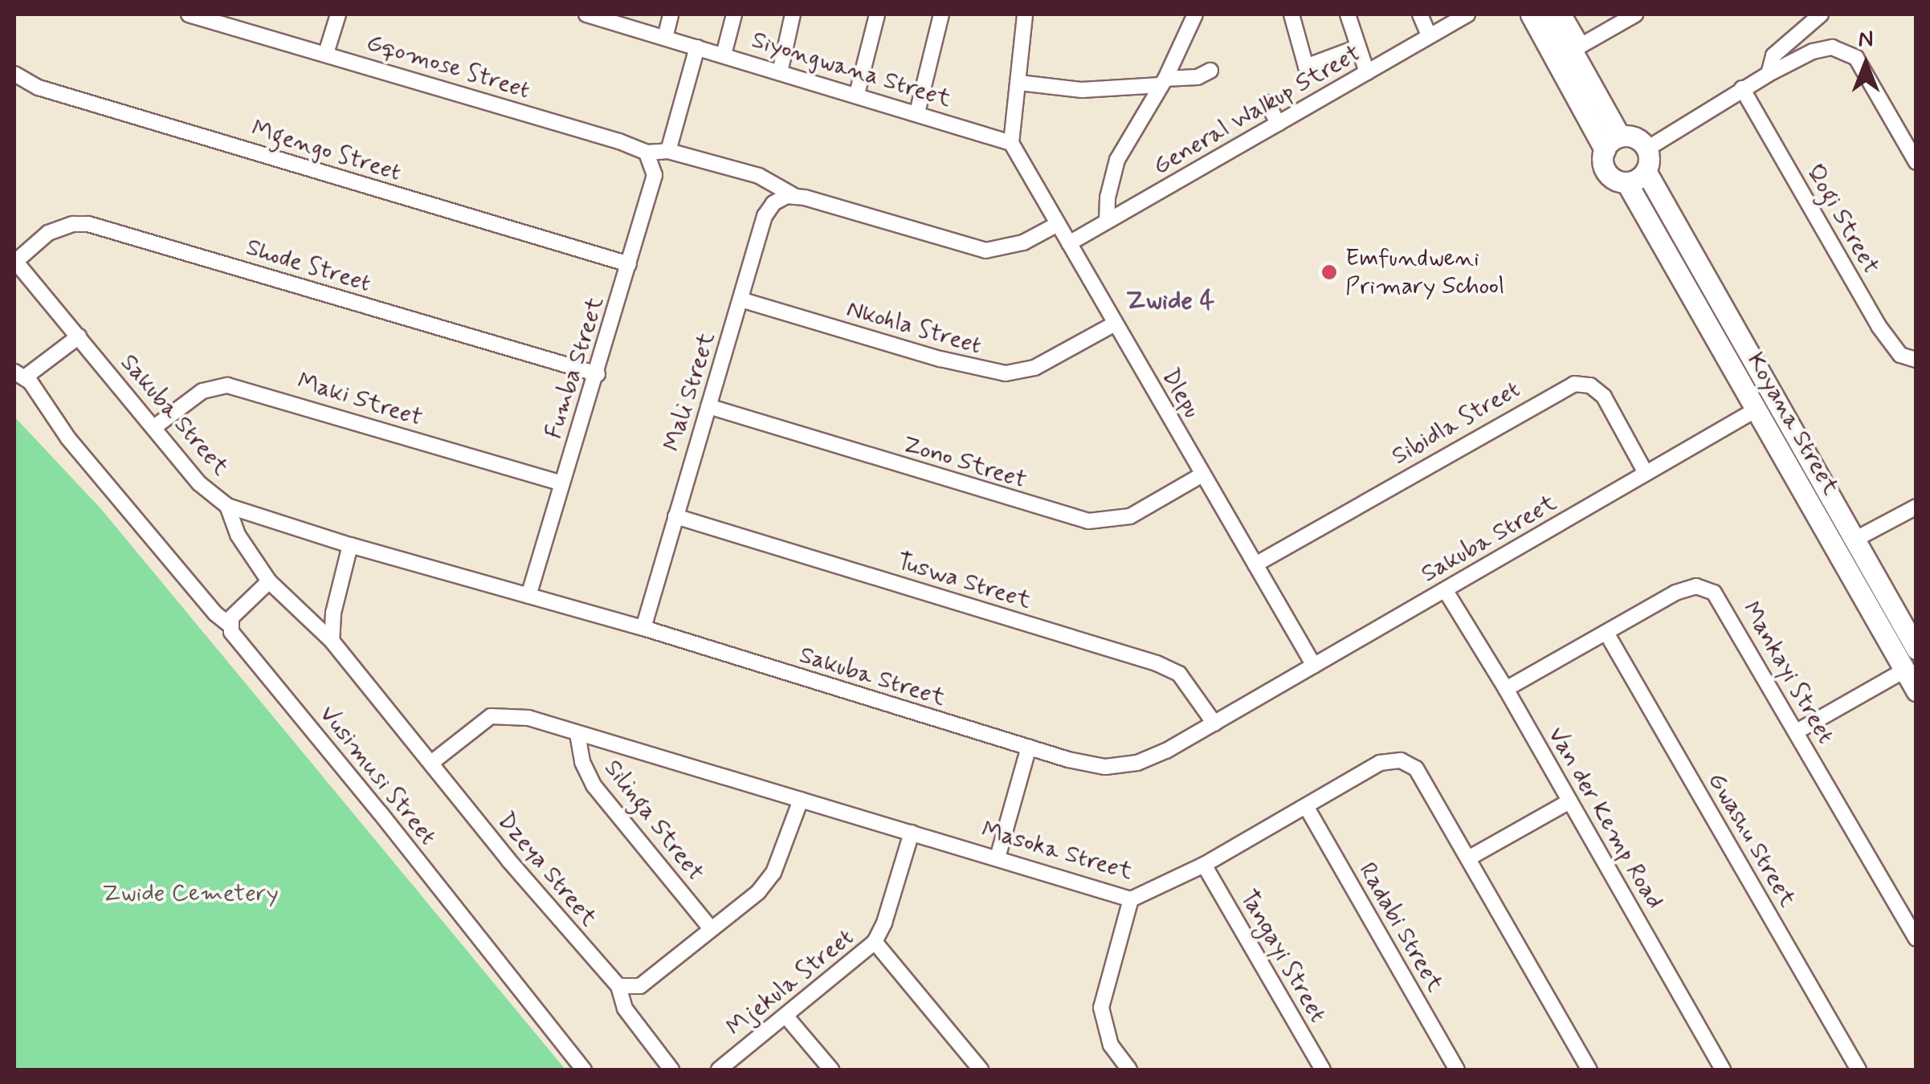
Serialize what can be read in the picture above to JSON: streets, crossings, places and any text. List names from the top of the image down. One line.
{"streets":{"main road":["Koyana Street"],"street":["Gqomose Street","Siyongwana Street","General Walkup Street","Mgengo Street","Qogi Street","Shode Street","Nkohla Street","Fumba Street","Mali Street","Dlepu","Maki Street","Sakuba Street","Sibidla Street","Zono Street","Tuswa Street","Mankayi Street","Vusimusi Street","Van der Kemp Road","Silinga Street","Gwashu Street","Masoka Street","Dzeya Street","Radabi Street","Tangayi Street","Mjekula Street"]},"crossings":[["Gqomose Street","Fumba Street"],["Siyongwana Street","Dlepu"],["General Walkup Street","Dlepu"],["Mgengo Street","Fumba Street"],["Shode Street","Fumba Street"],["Shode Street","Sakuba Street"],["Nkohla Street","Mali Street"],["Nkohla Street","Dlepu"],["Fumba Street","Maki Street"],["Fumba Street","Sakuba Street"],["Mali Street","Sakuba Street"],["Mali Street","Zono Street"],["Mali Street","Tuswa Street"],["Dlepu","Sakuba Street"],["Dlepu","Sibidla Street"],["Dlepu","Zono Street"],["Maki Street","Sakuba Street"],["Sakuba Street","Sibidla Street"],["Sakuba Street","Koyana Street"],["Sakuba Street","Tuswa Street"],["Sakuba Street","Van der Kemp Road"],["Mankayi Street","Van der Kemp Road"],["Mankayi Street","Gwashu Street"],["Silinga Street","Masoka Street"],["Masoka Street","Dzeya Street"],["Masoka Street","Radabi Street"],["Masoka Street","Tangayi Street"],["Masoka Street","Mjekula Street"]],"districts":["Zwide 4"],"parks":["Zwide Cemetery"],"places":["Emfundweni Primary School"],"north":"top"}
